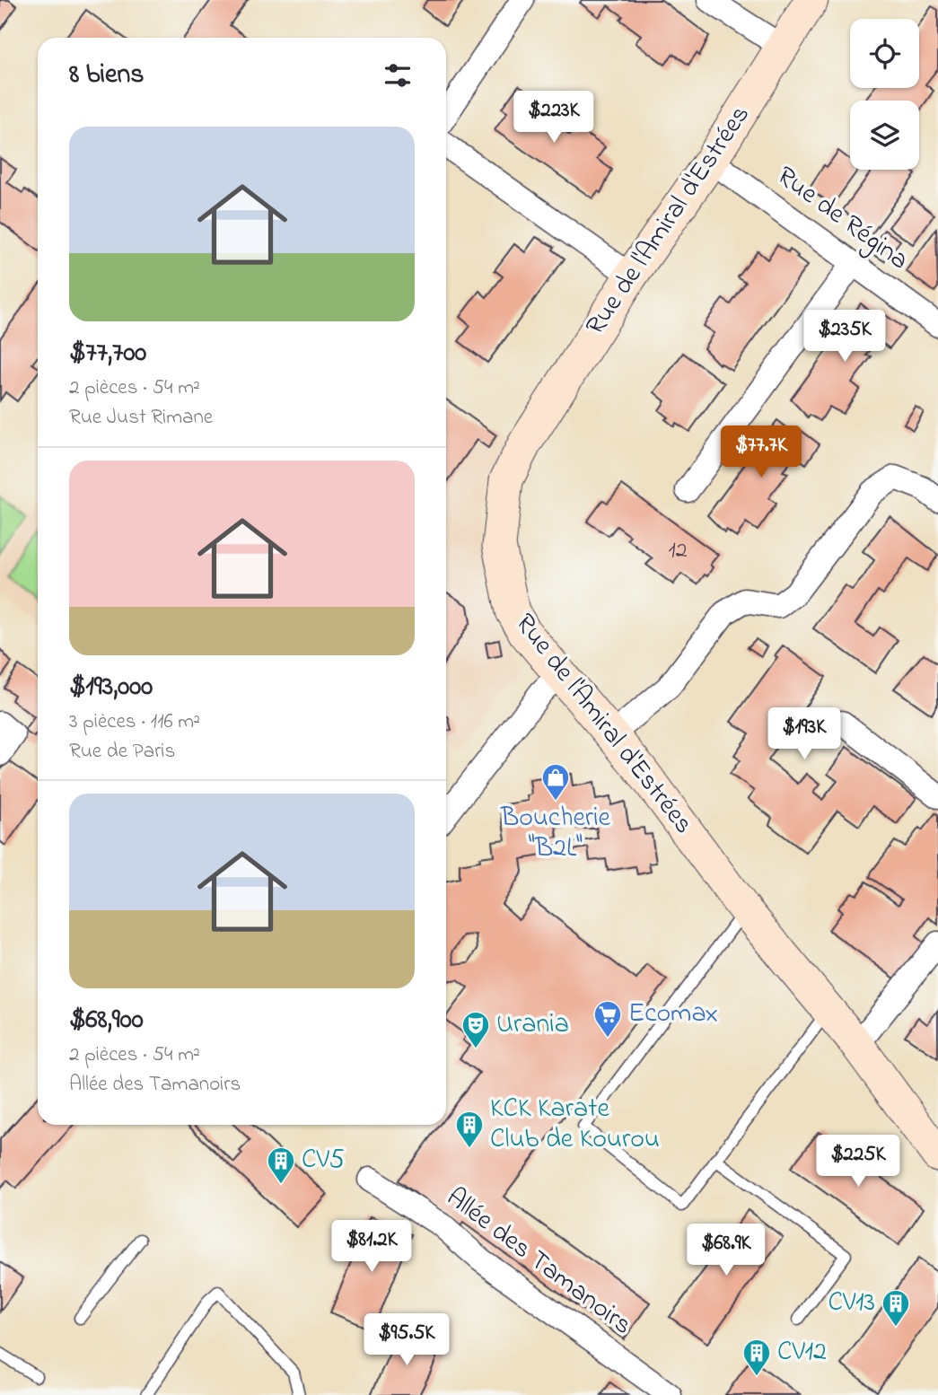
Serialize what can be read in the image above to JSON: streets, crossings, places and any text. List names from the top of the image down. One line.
{"streets":{"street":["Rue de Régina","Rue de l'Amiral d'Estrées","Allée des Tamanoirs"]},"crossings":[["Rue de Régina","Rue de l'Amiral d'Estrées"]],"places":{"shop":["Boucherie \"B2L\""],"supermarket":["Ecomax"],"theatre":["Urania"],"building":["KCK Karate Club de Kourou","CV5","CV13","CV12"]},"house_numbers":["12"],"page":{"heading":"8 biens","price":["$223K","$235K","$77.7K","$193K","$225K","$81.2K","$68.9K","$95.5K"],"list":[{"name":"$77,700","note":"2 pièces · 54 m² · Rue Just Rimane"},{"name":"$193,000","note":"3 pièces · 116 m² · Rue de Paris"},{"name":"$68,900","note":"2 pièces · 54 m² · Allée des Tamanoirs"}]}}
